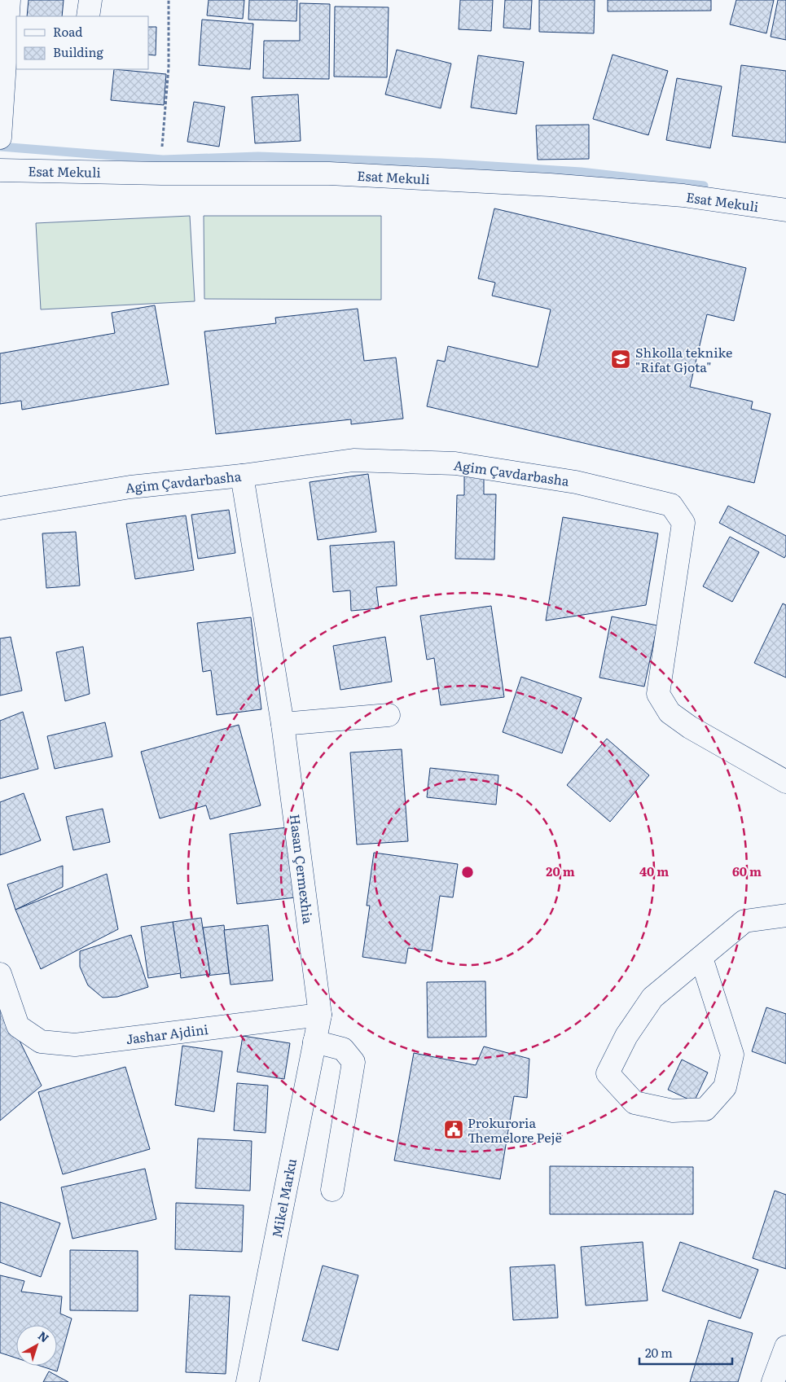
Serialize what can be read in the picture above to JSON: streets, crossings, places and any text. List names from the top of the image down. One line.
{"streets":{"street":["Esat Mekuli","Agim Çavdarbasha","Hasan Çermexhia","Jashar Ajdini","Mikel Marku"]},"crossings":[["Agim Çavdarbasha","Hasan Çermexhia"],["Hasan Çermexhia","Jashar Ajdini"],["Hasan Çermexhia","Mikel Marku"],["Jashar Ajdini","Mikel Marku"]],"places":{"school or university":["Shkolla teknike \"Rifat Gjota\""],"public building":["Prokuroria Themelore Pejë"]},"legend":["Road","Building"],"scale_bar":"20 m","north":"top right","rings":["20 m","40 m","60 m"]}
